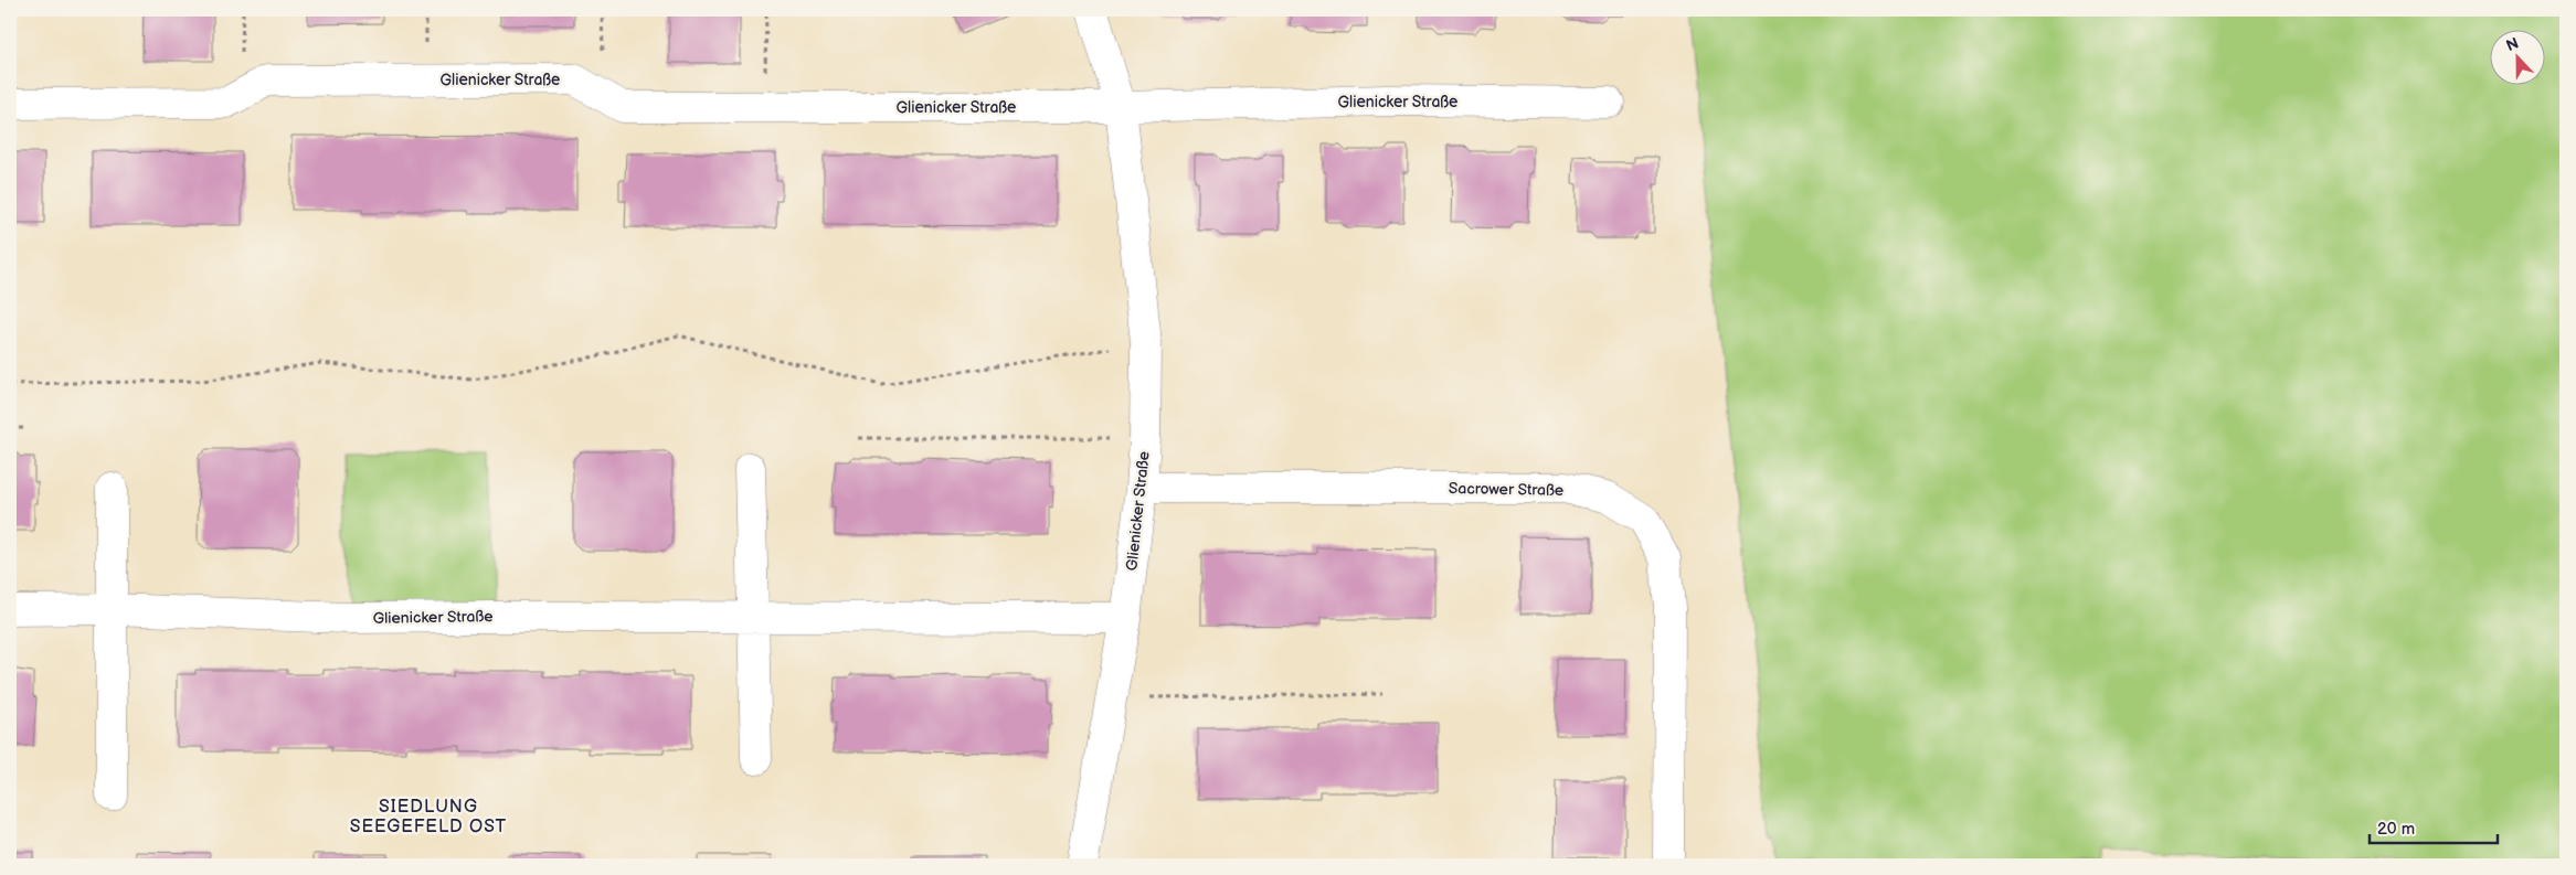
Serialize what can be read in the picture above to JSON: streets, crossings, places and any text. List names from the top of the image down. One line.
{"streets":{"street":["Glienicker Straße","Sacrower Straße"]},"crossings":[["Glienicker Straße","Sacrower Straße"]],"districts":["SIEDLUNG SEEGEFELD OST"],"scale_bar":"20 m","north":"top"}
